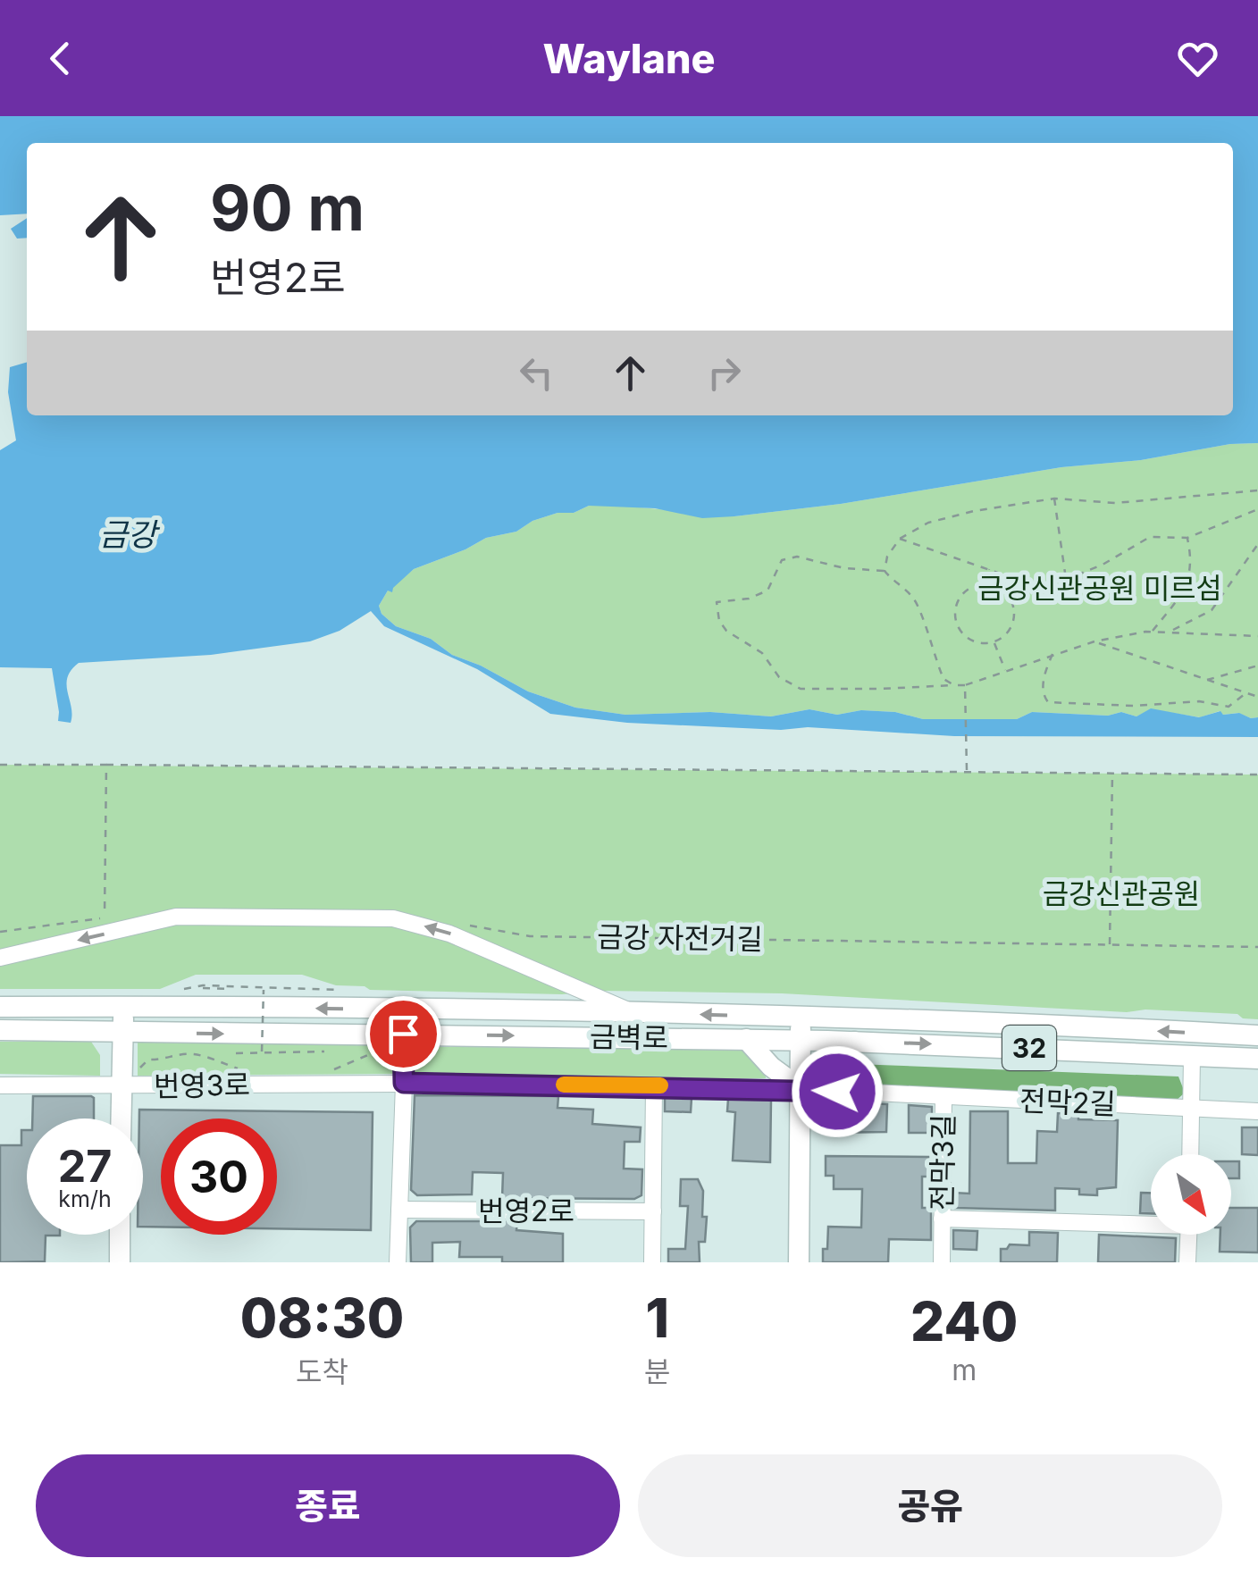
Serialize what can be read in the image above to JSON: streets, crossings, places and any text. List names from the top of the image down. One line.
{"streets":{"main road":["금벽로","32"],"street":["번영3로","전막2길","전막3길","번영2로"],"path":["금강 자전거길"]},"crossings":[["전막2길","전막3길"]],"water":["금강"],"parks":["금강신관공원 미르섬","금강신관공원"],"north":"bottom right","page":{"header":"Waylane","turn":["90 m","번영2로"],"speed":"27 km/h","limit":"30","eta":["08:30","도착","1","분","240","m"],"buttons":["종료","공유"]}}
